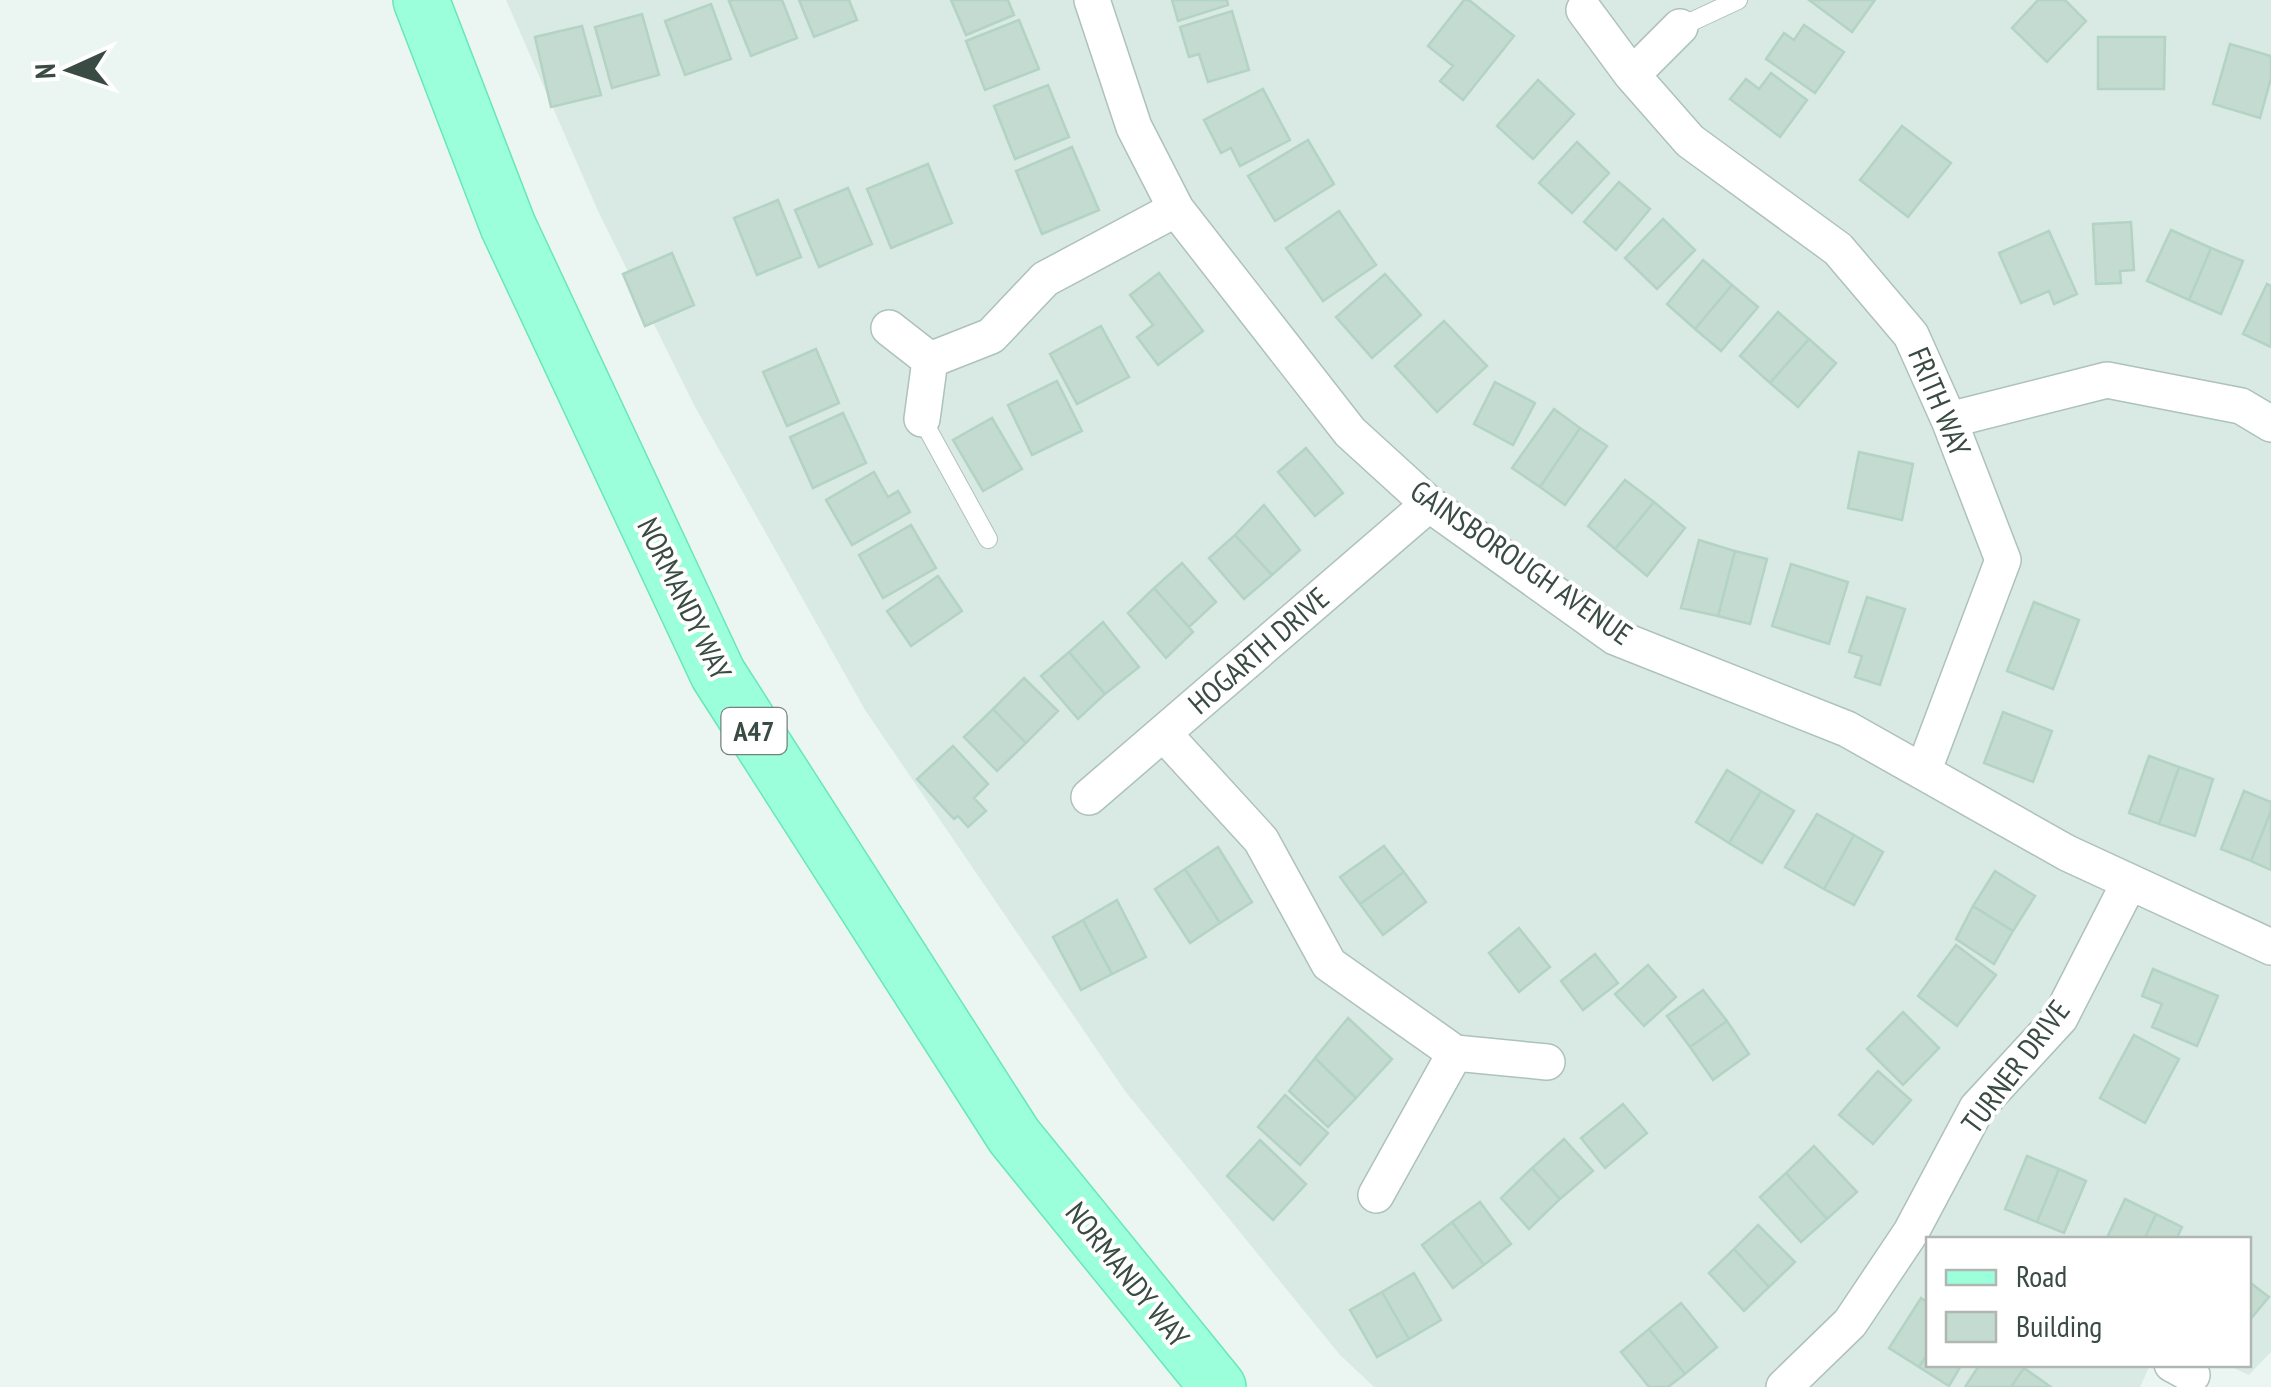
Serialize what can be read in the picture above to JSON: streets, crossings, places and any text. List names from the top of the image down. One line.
{"streets":{"main road":["NORMANDY WAY","A47"],"street":["FRITH WAY","GAINSBOROUGH AVENUE","HOGARTH DRIVE","TURNER DRIVE"]},"crossings":[["FRITH WAY","GAINSBOROUGH AVENUE"],["GAINSBOROUGH AVENUE","HOGARTH DRIVE"],["GAINSBOROUGH AVENUE","TURNER DRIVE"]],"legend":["Road","Building"],"north":"left"}
